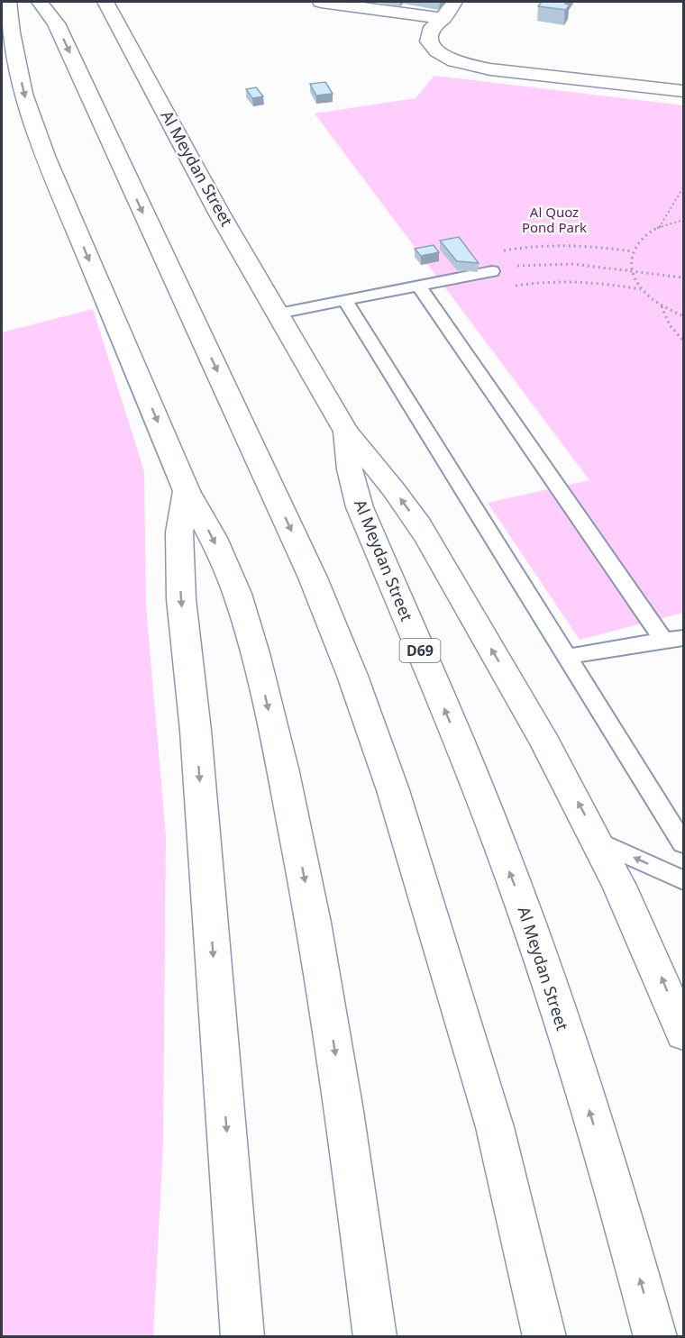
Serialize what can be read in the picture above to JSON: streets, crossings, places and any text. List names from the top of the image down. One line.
{"streets":{"main road":["Al Meydan Street","D69"]},"parks":["Al Quoz Pond Park"]}
